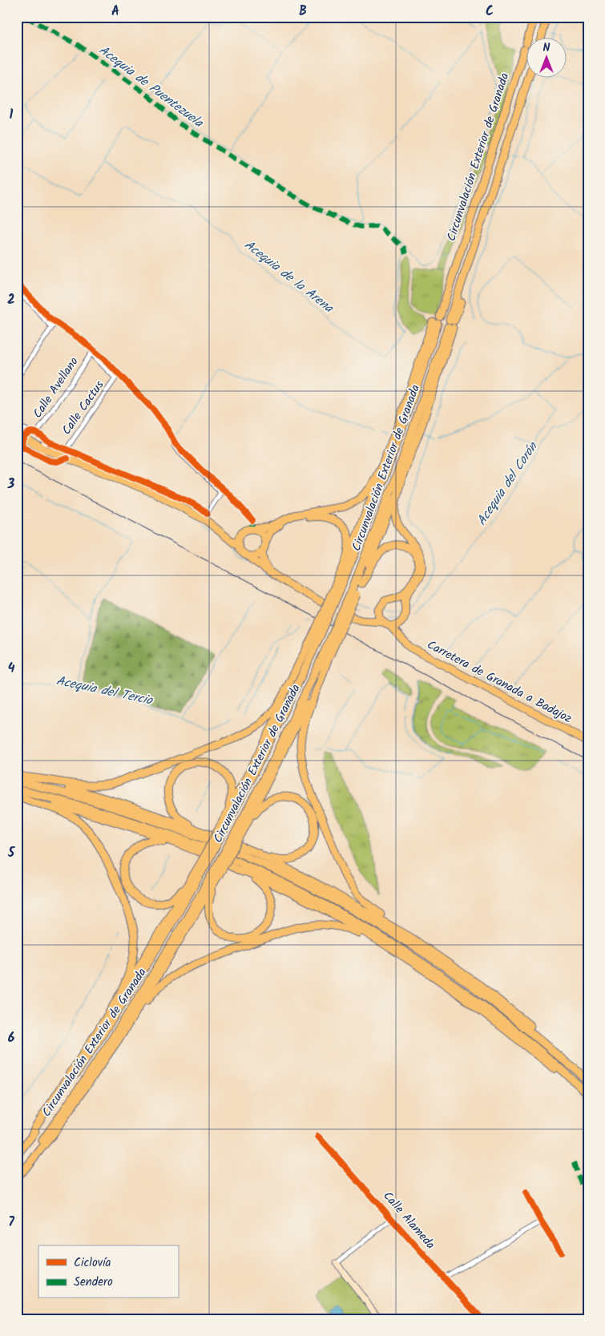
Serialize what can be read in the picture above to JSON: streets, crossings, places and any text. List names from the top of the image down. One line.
{"streets":{"highway":["Circunvalación Exterior de Granada","Carretera de Granada a Badajoz"],"street":["Calle Avellano","Calle Cactus","Calle Alameda"]},"crossings":[["Calle Avellano","Calle Cactus"]],"water":["Acequia de Puentezuela","Acequia de la Arena","Acequia del Corón","Acequia del Tercio"],"legend":["Ciclovía","Sendero"],"north":"top","grid":{"columns":["A","B","C"],"rows":["1","2","3","4","5","6","7"]}}
